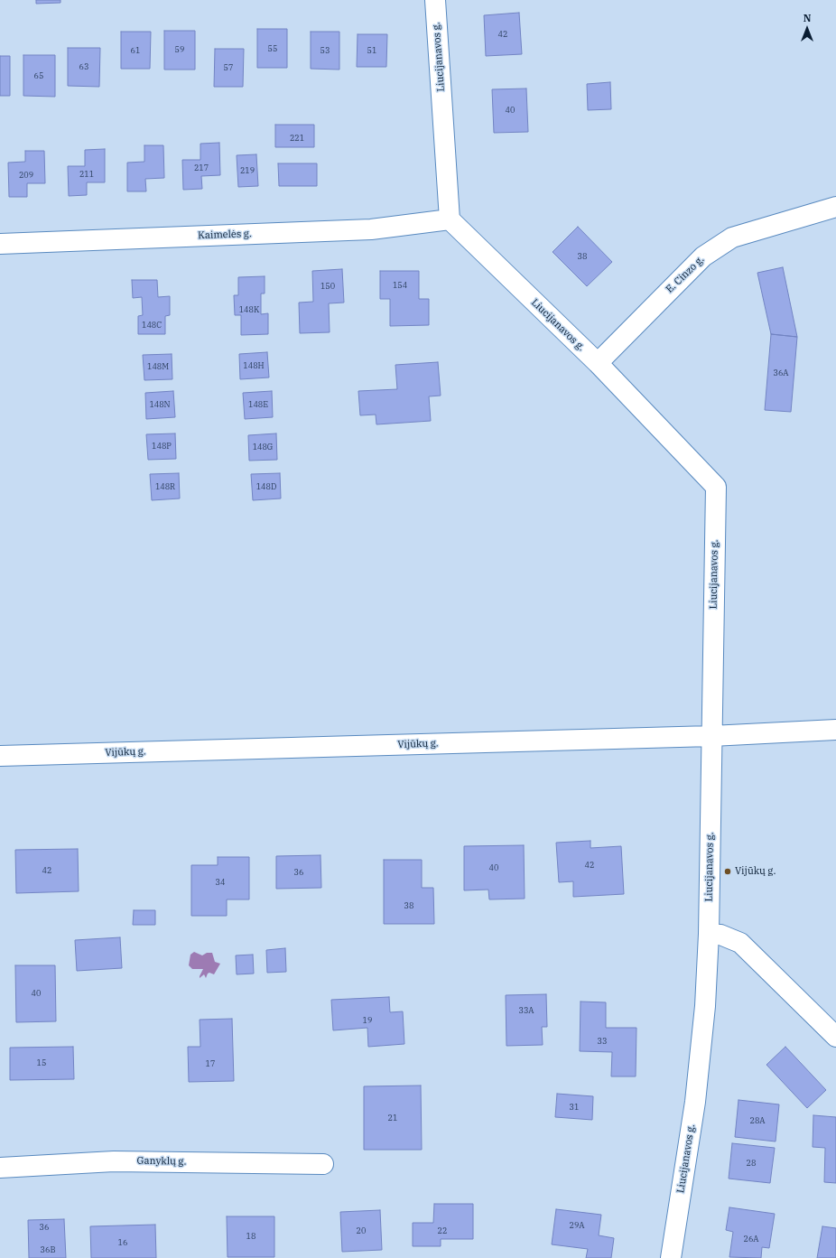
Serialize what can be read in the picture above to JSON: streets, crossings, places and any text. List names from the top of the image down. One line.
{"streets":{"street":["Liucijanavos g.","Kaimelės g.","E. Cinzo g.","Vijūkų g.","Ganyklų g."]},"crossings":[["Liucijanavos g.","Kaimelės g."],["Liucijanavos g.","E. Cinzo g."],["Liucijanavos g.","Vijūkų g."]],"places":["Vijūkų g."],"house_numbers":["42","55","59","61","53","51","63","57","65","40","221","217","219","211","209","38","154","150","148K","148C","148H","148M","36A","148N","148E","148P","148G","148R","148D","42","40","42","36","34","38","40","33A","19","33","15","17","31","21","28A","28","29A","36","20","22","18","26A","16","36B"],"north":"top"}
